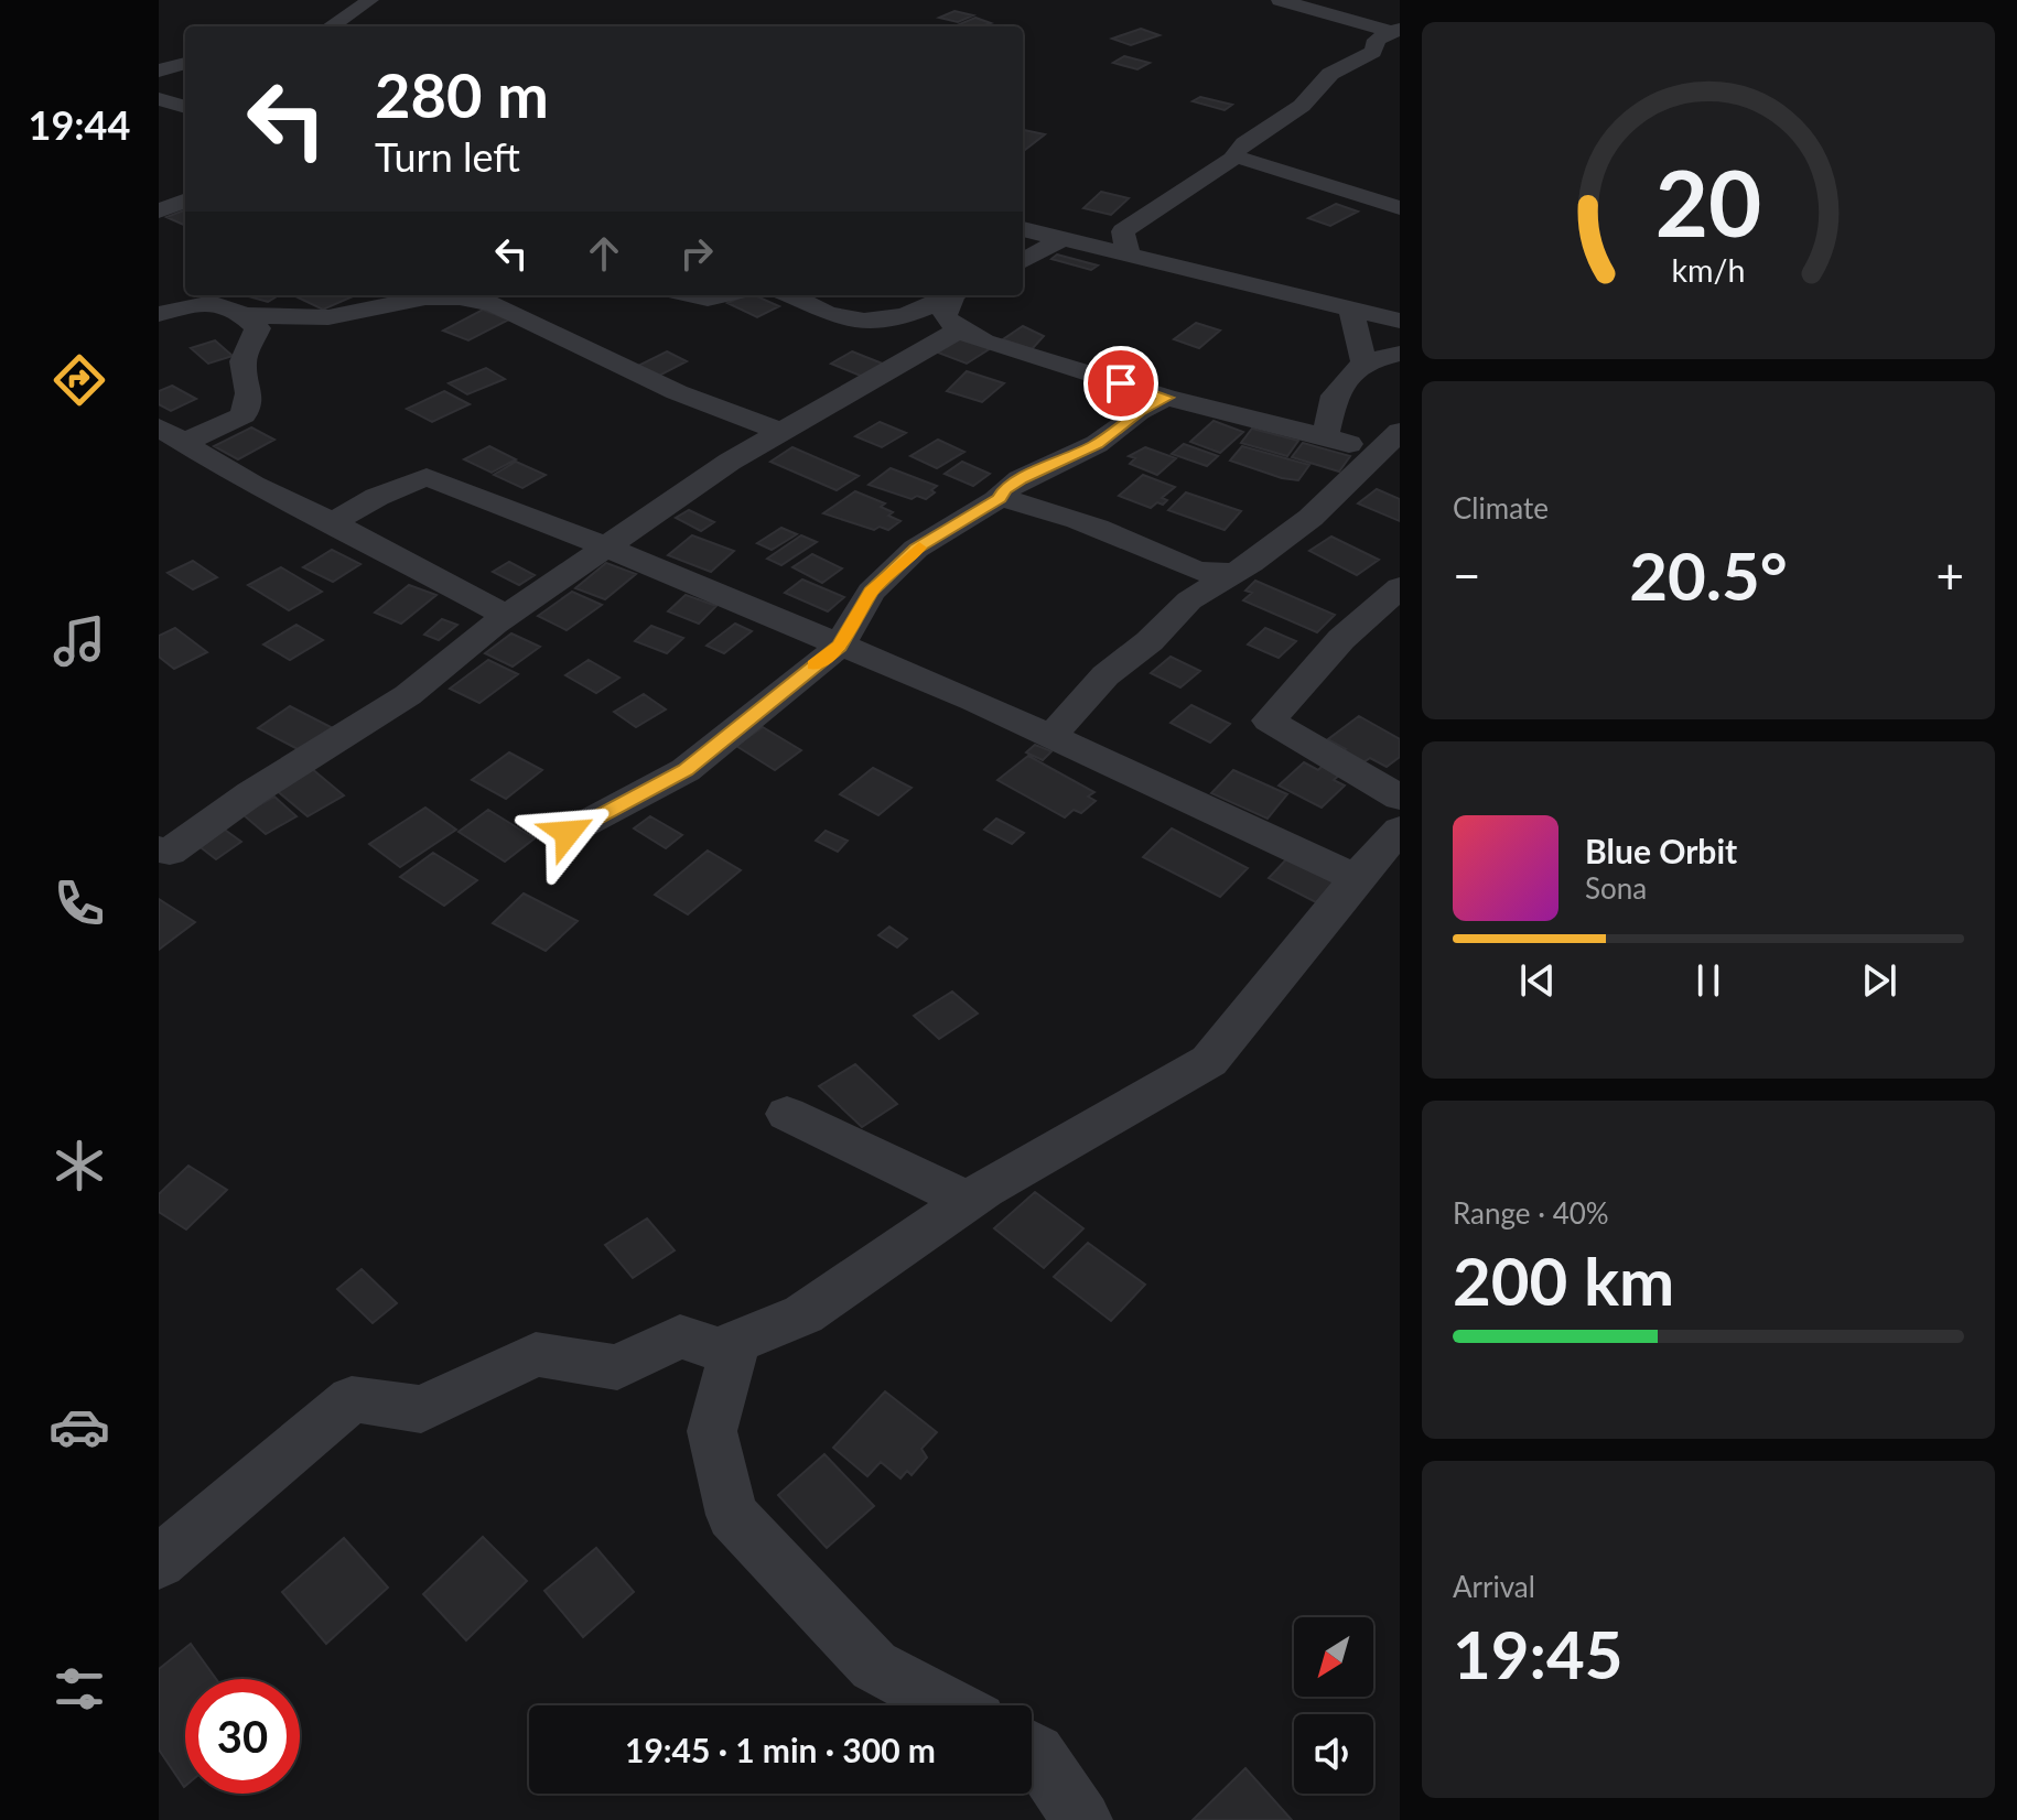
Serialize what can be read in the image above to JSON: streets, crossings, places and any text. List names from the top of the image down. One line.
{"north":"bottom left","page":{"tabs":"19:44","turn":["280 m","Turn left"],"tile":["Climate",["Range · 40%","200 km"],["Arrival","19:45"]],"heat":["−","20.5°","+"],"song":["Blue Orbit","Sona"],"limit":"30","trip":"19:45 · 1 min · 300 m","gauge":["20","km/h"]}}
